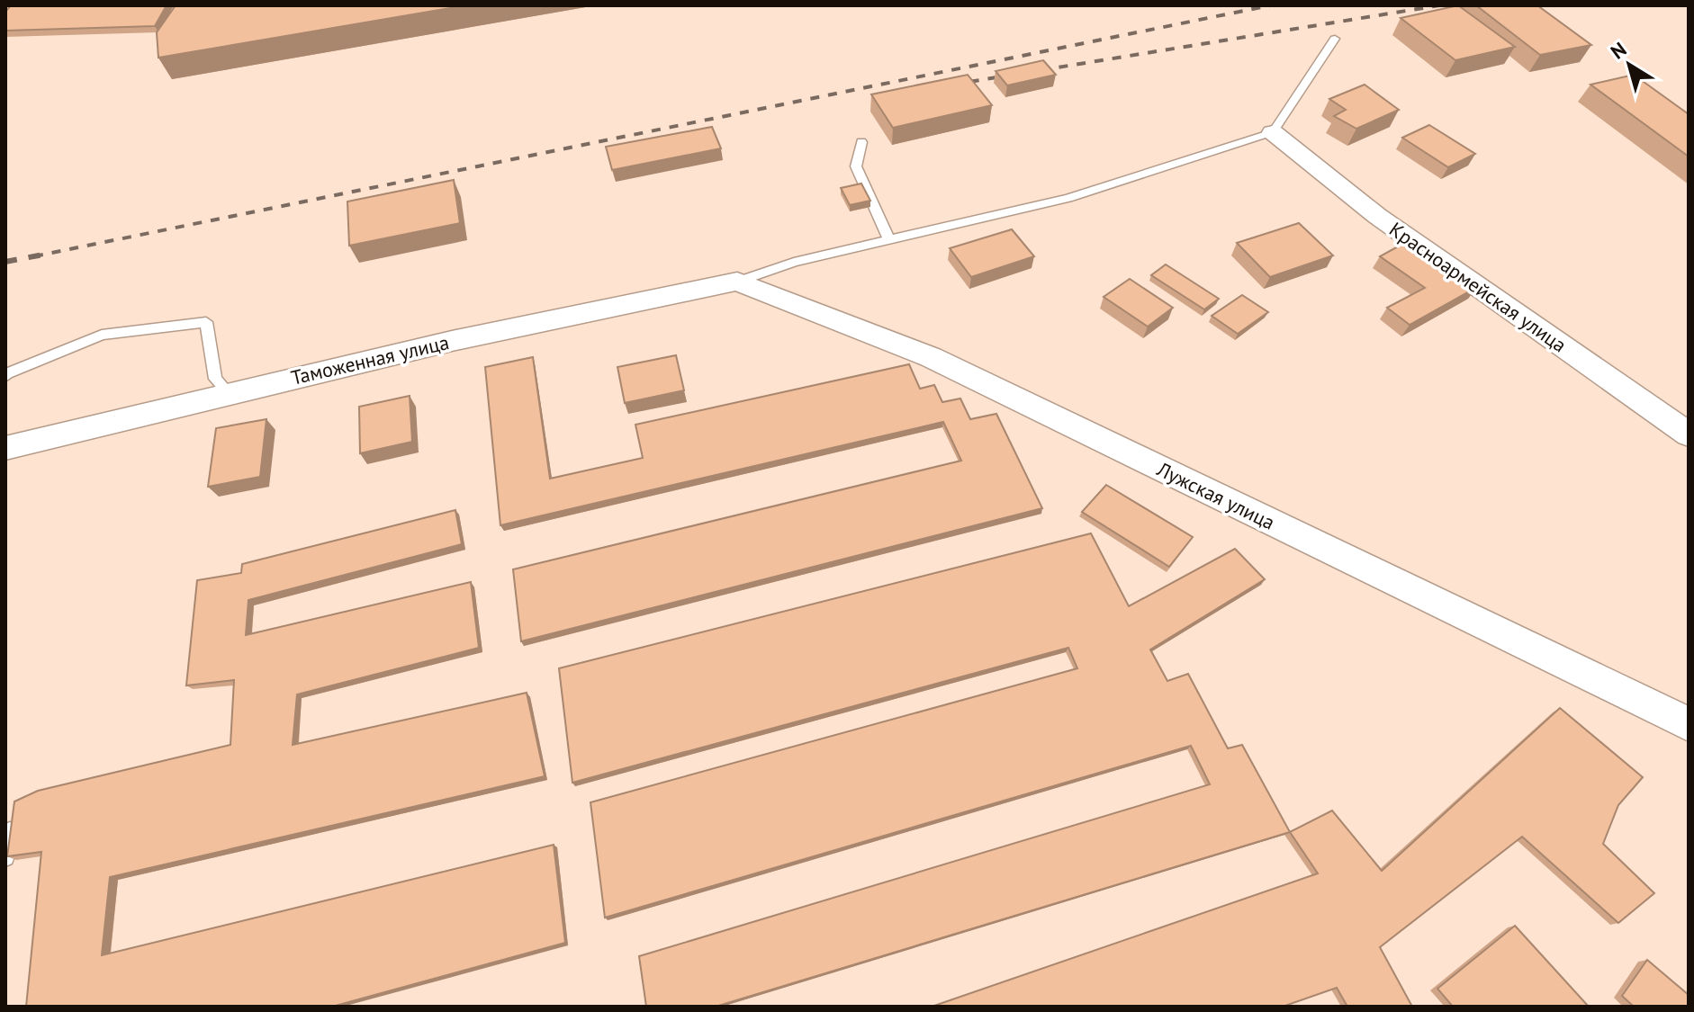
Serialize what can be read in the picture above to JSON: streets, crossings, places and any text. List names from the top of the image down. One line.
{"streets":{"street":["Красноармейская улица","Таможенная улица","Лужская улица"]},"crossings":[["Таможенная улица","Лужская улица"]],"north":"top left"}
